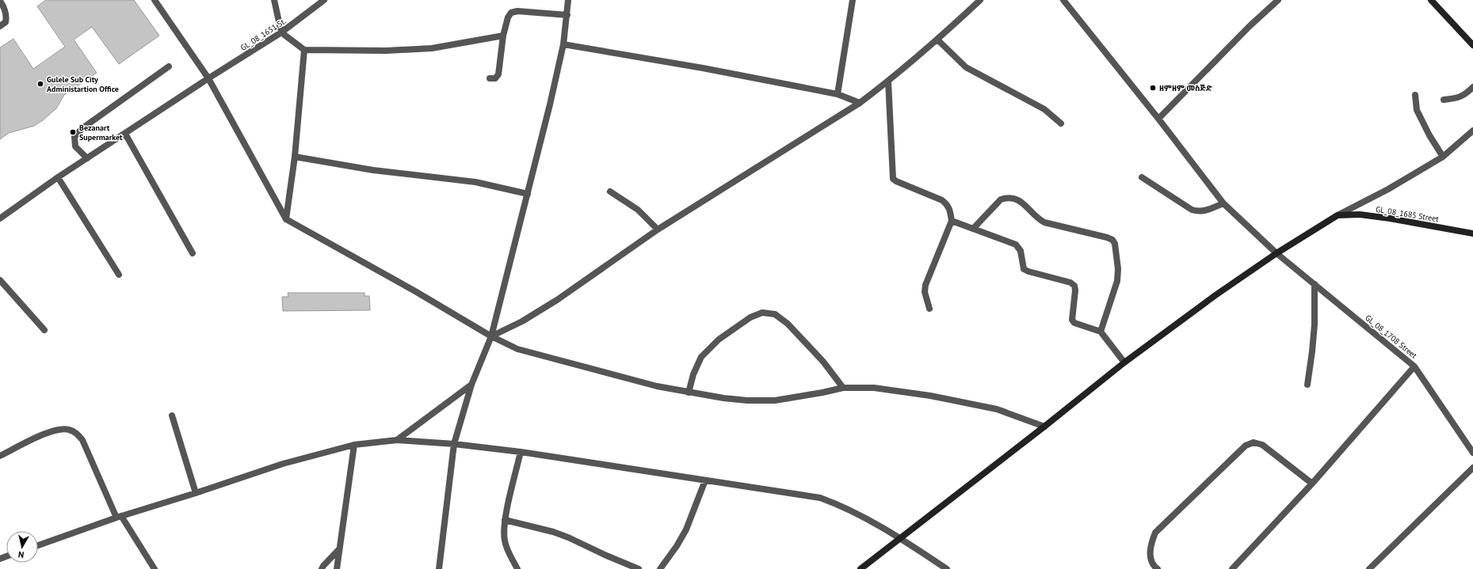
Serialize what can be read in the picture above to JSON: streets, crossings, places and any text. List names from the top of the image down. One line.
{"streets":{"main road":["GL_08_1685 Street"],"street":["GL_08_1651 St.","GL_08_1708 Street"]},"places":["Gulele Sub City Administartion Office","ዘምዘም መስጅድ","Bezanart Supermarket"],"north":"bottom"}
